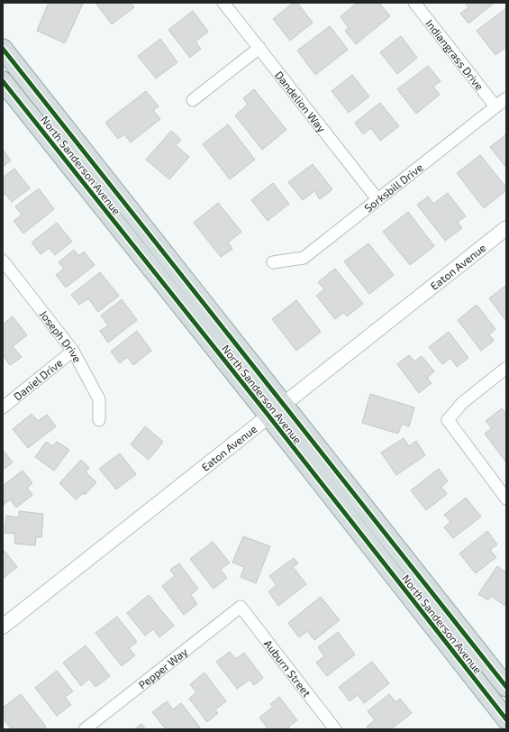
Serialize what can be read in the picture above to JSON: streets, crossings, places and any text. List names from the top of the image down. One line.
{"streets":{"highway":["North Sanderson Avenue"],"street":["Indiangrass Drive","Dandelion Way","Sorksbill Drive","Eaton Avenue","Joseph Drive","Daniel Drive","Pepper Way","Auburn Street"]},"crossings":[["Indiangrass Drive","Sorksbill Drive"],["Dandelion Way","Sorksbill Drive"],["North Sanderson Avenue","Eaton Avenue"],["Joseph Drive","Daniel Drive"],["Pepper Way","Auburn Street"]]}
